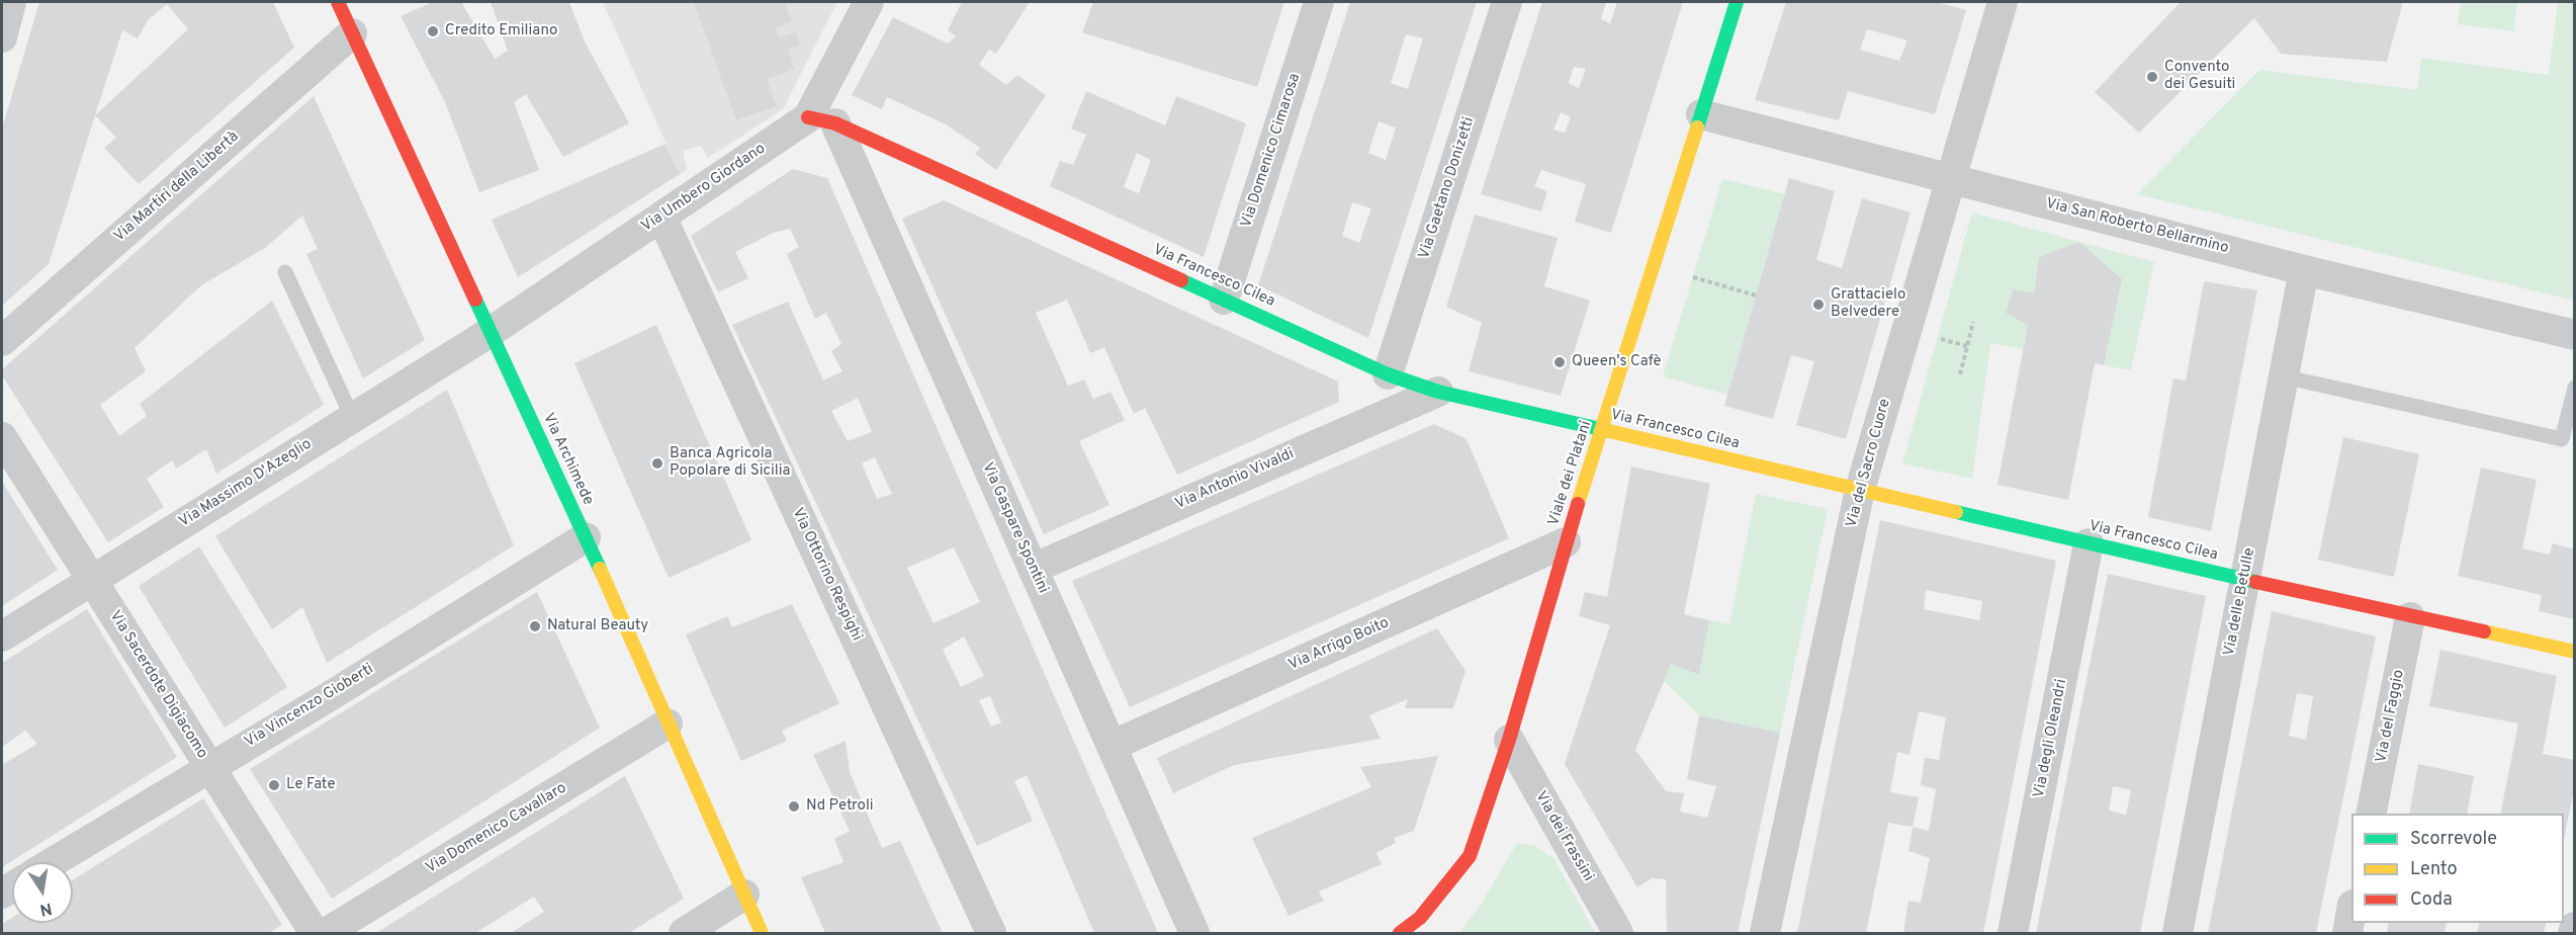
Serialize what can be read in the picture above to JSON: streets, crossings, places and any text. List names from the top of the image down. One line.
{"streets":{"street":["Via Domenico Cimarosa","Via Martiri della Libertà","Via Umbero Giordano","Via Gaetano Donizetti","Via San Roberto Bellarmino","Via Francesco Cilea","Via Archimede","Via del Sacro Cuore","Viale dei Platani","Via Antonio Vivaldi","Via Massimo D'Azeglio","Via Gaspare Spontini","Via Ottorino Respighi","Via delle Betulle","Via Arrigo Boito","Via Sacerdote Digiacomo","Via Vincenzo Gioberti","Via del Faggio","Via degli Oleandri","Via Domenico Cavallaro","Via dei Frassini"]},"crossings":[["Via Domenico Cimarosa","Via Francesco Cilea"],["Via Martiri della Libertà","Via Archimede"],["Via Umbero Giordano","Via Francesco Cilea"],["Via Umbero Giordano","Via Archimede"],["Via Umbero Giordano","Via Massimo D'Azeglio"],["Via Umbero Giordano","Via Gaspare Spontini"],["Via Umbero Giordano","Via Ottorino Respighi"],["Via Gaetano Donizetti","Via Francesco Cilea"],["Via San Roberto Bellarmino","Via del Sacro Cuore"],["Via San Roberto Bellarmino","Viale dei Platani"],["Via San Roberto Bellarmino","Via delle Betulle"],["Via Francesco Cilea","Via del Sacro Cuore"],["Via Francesco Cilea","Viale dei Platani"],["Via Francesco Cilea","Via Antonio Vivaldi"],["Via Francesco Cilea","Via Gaspare Spontini"],["Via Francesco Cilea","Via delle Betulle"],["Via Francesco Cilea","Via del Faggio"],["Via Francesco Cilea","Via degli Oleandri"],["Via Archimede","Via Massimo D'Azeglio"],["Via Archimede","Via Vincenzo Gioberti"],["Via Archimede","Via Domenico Cavallaro"],["Viale dei Platani","Via Arrigo Boito"],["Viale dei Platani","Via dei Frassini"],["Via Antonio Vivaldi","Via Gaspare Spontini"],["Via Massimo D'Azeglio","Via Sacerdote Digiacomo"],["Via Gaspare Spontini","Via Arrigo Boito"],["Via Sacerdote Digiacomo","Via Vincenzo Gioberti"]],"places":["Credito Emiliano","Convento dei Gesuiti","Grattacielo Belvedere","Queen's Cafè","Banca Agricola Popolare di Sicilia","Natural Beauty","Le Fate","Nd Petroli"],"legend":["Scorrevole","Lento","Coda"],"north":"bottom"}
